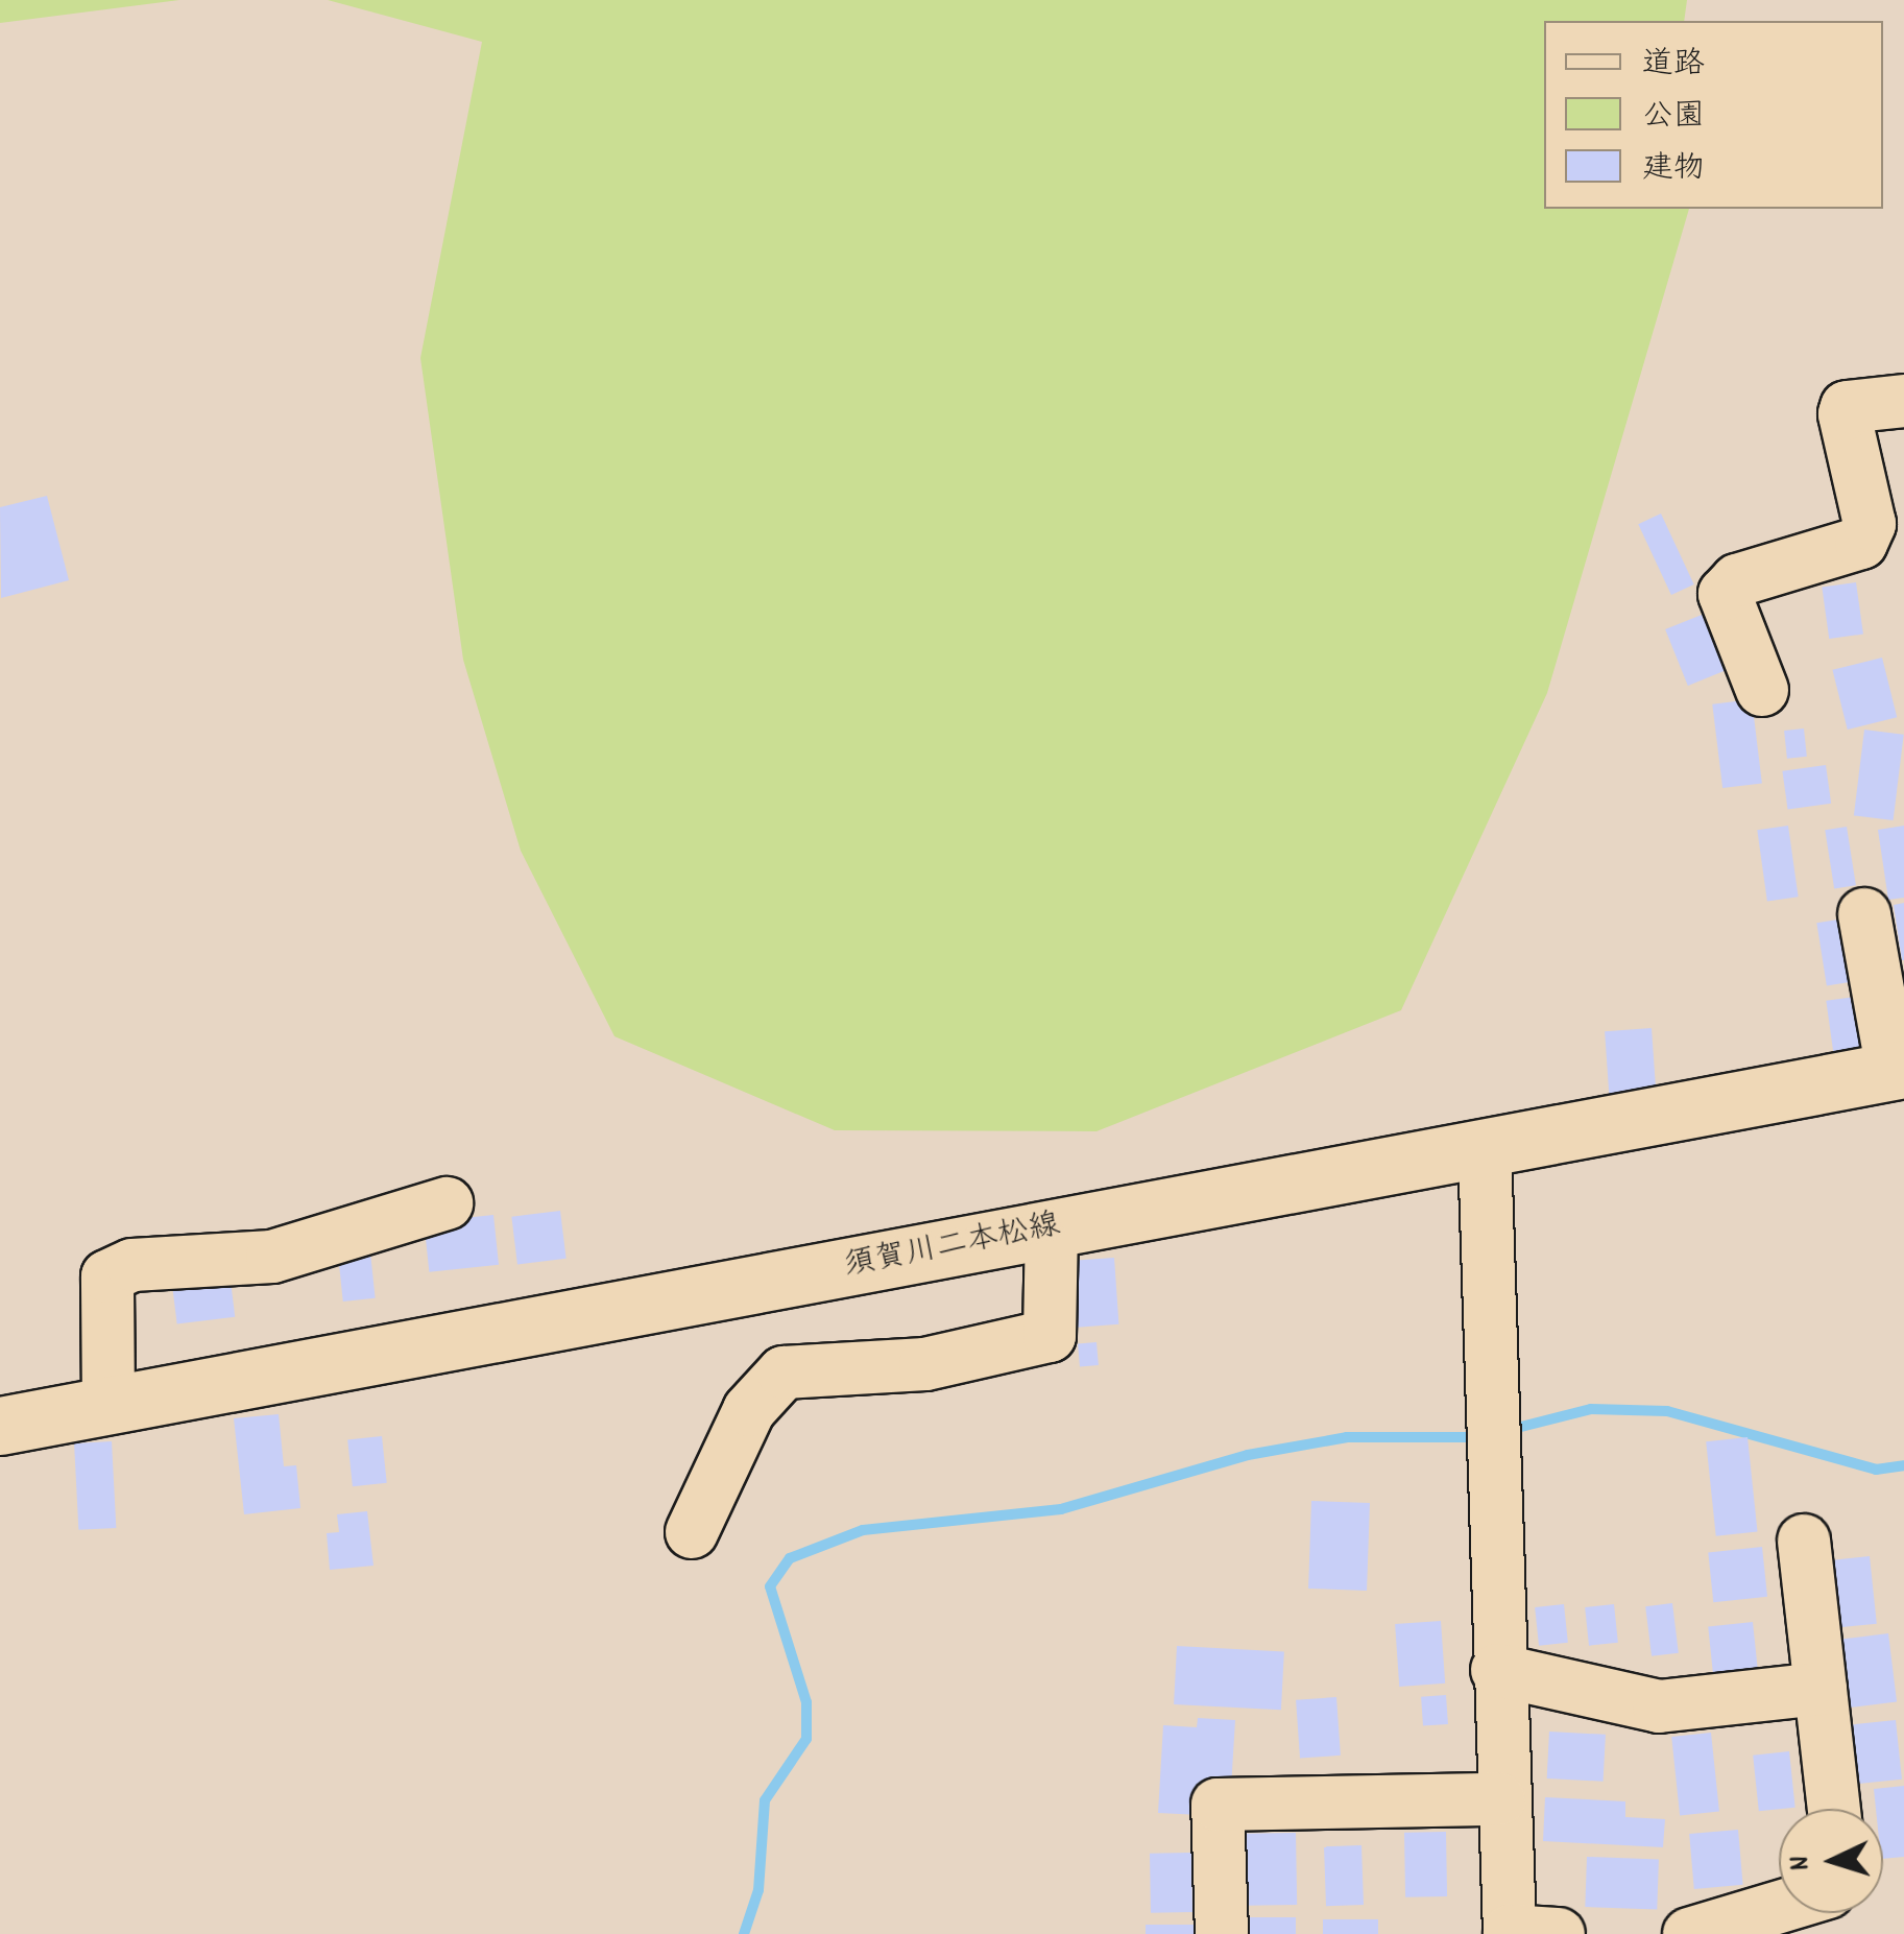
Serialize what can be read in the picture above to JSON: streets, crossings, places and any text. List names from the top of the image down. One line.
{"streets":{"main road":["須賀川二本松線"]},"legend":["道路","公園","建物"],"north":"left"}
